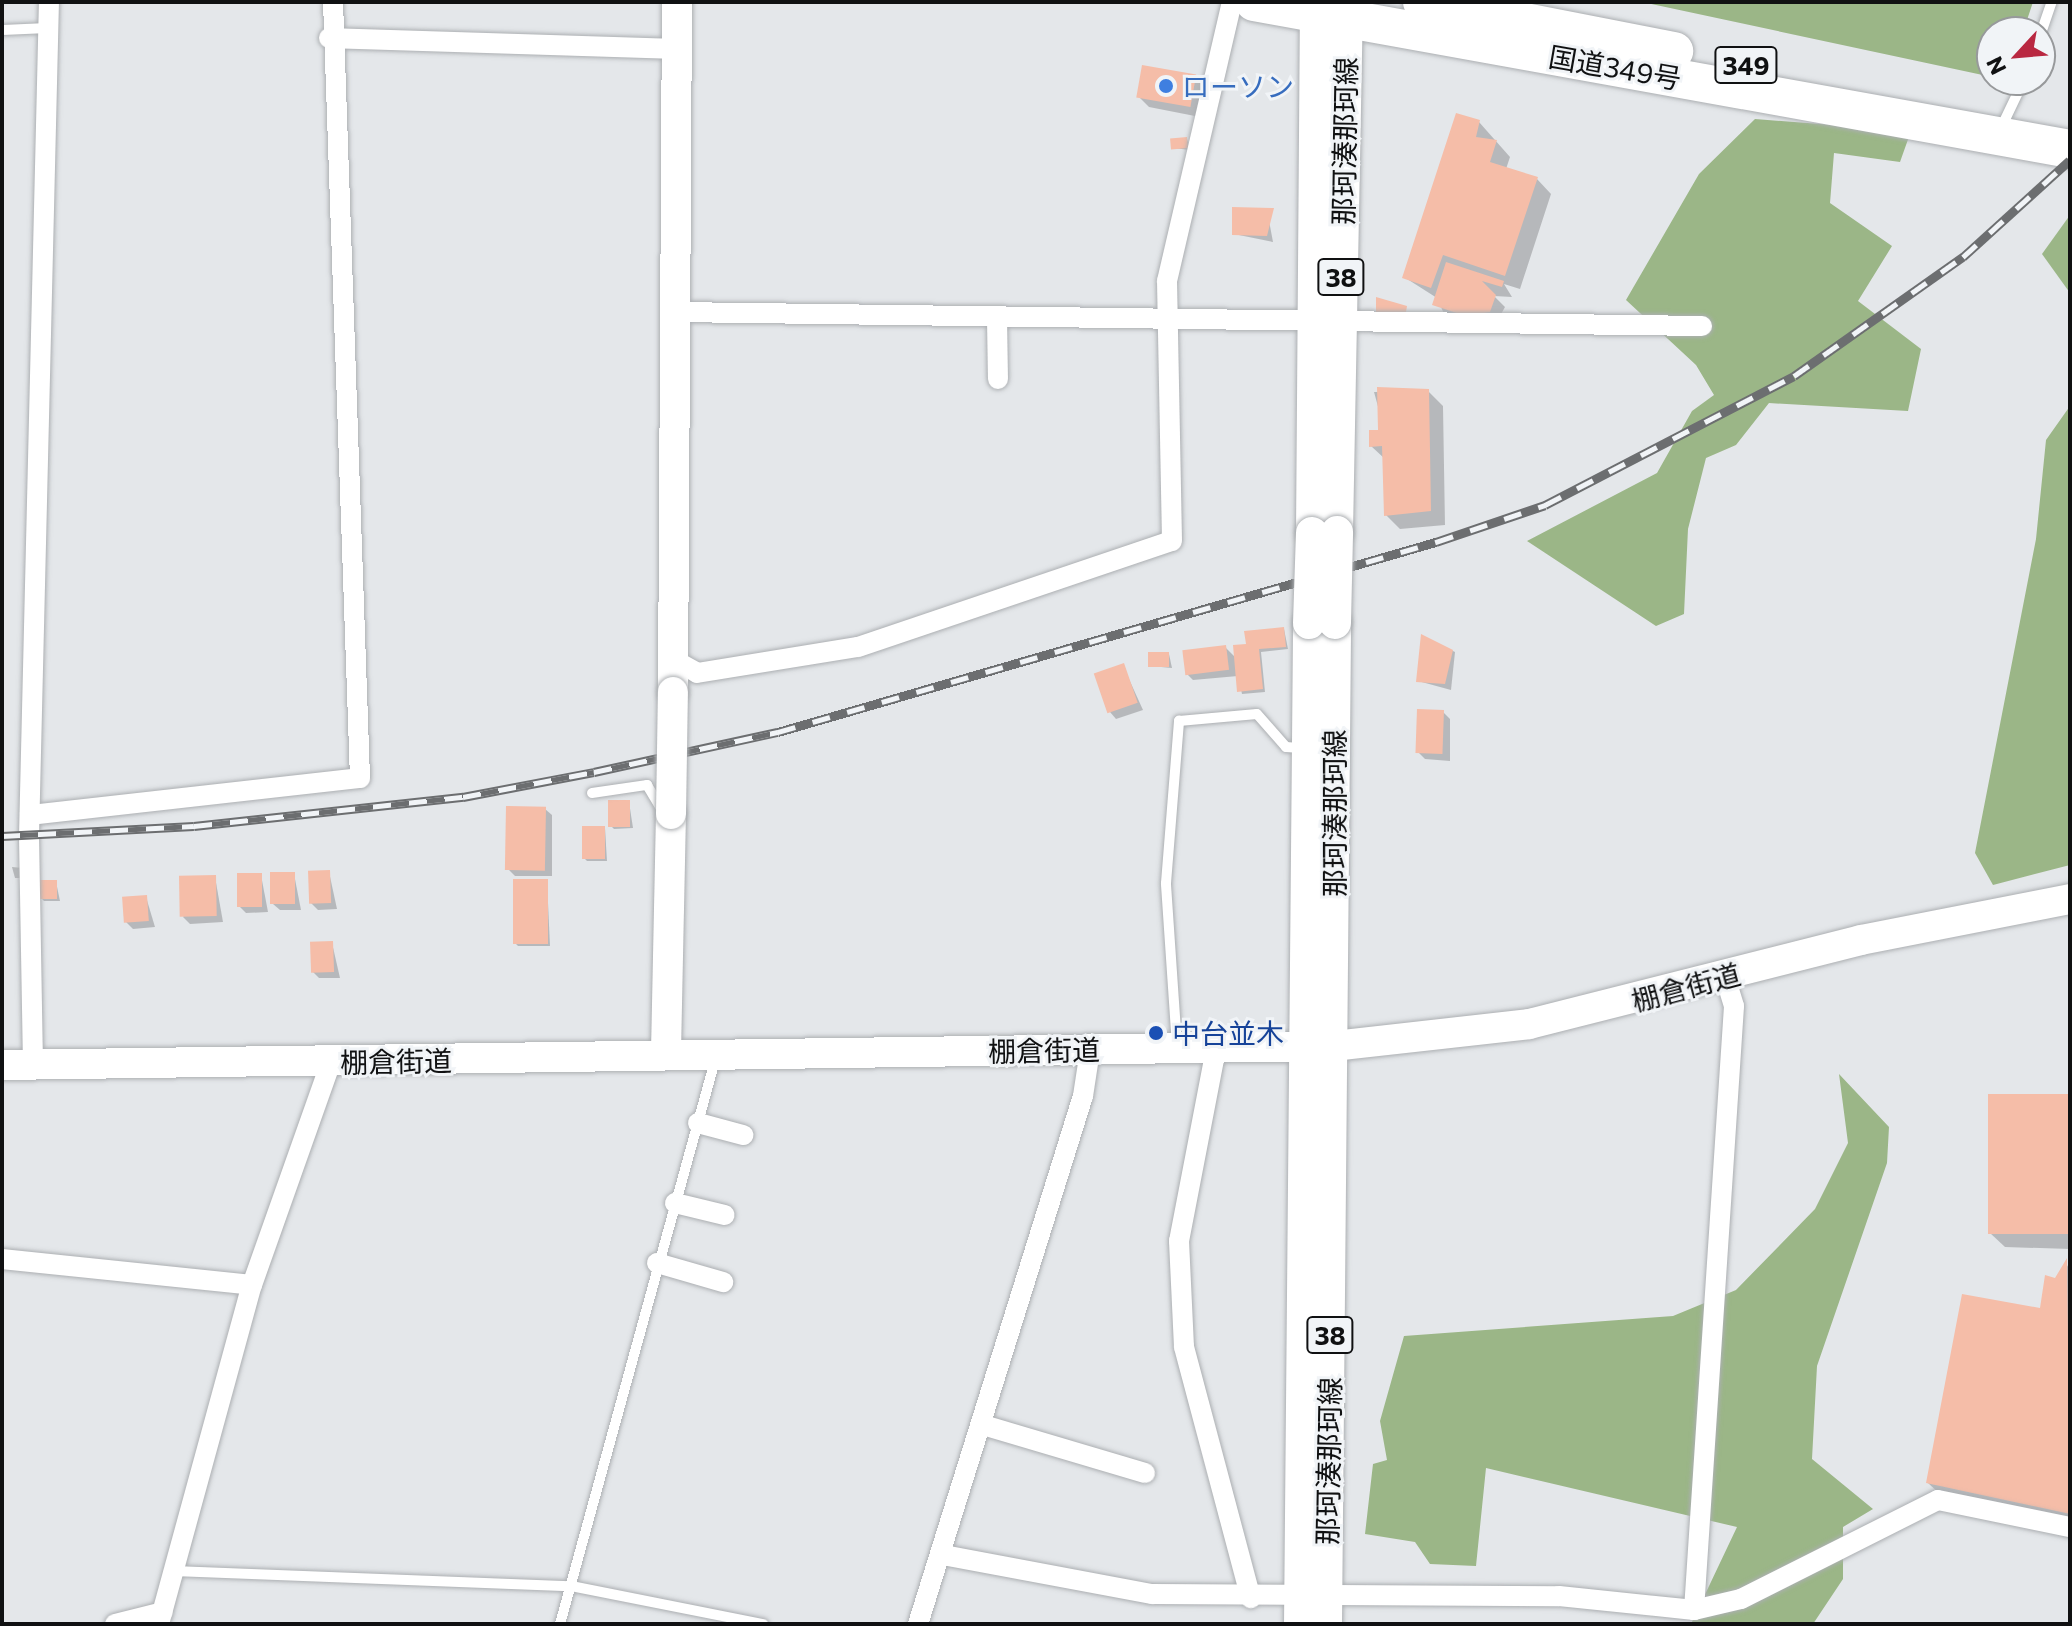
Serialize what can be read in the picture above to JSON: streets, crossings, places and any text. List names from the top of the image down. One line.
{"streets":{"highway":["349","国道349号"],"main road":["那珂湊那珂線","38"],"street":["棚倉街道"]},"crossings":[["国道349号","那珂湊那珂線"],["那珂湊那珂線","棚倉街道"]],"places":["ローソン","中台並木"],"north":"bottom left"}
